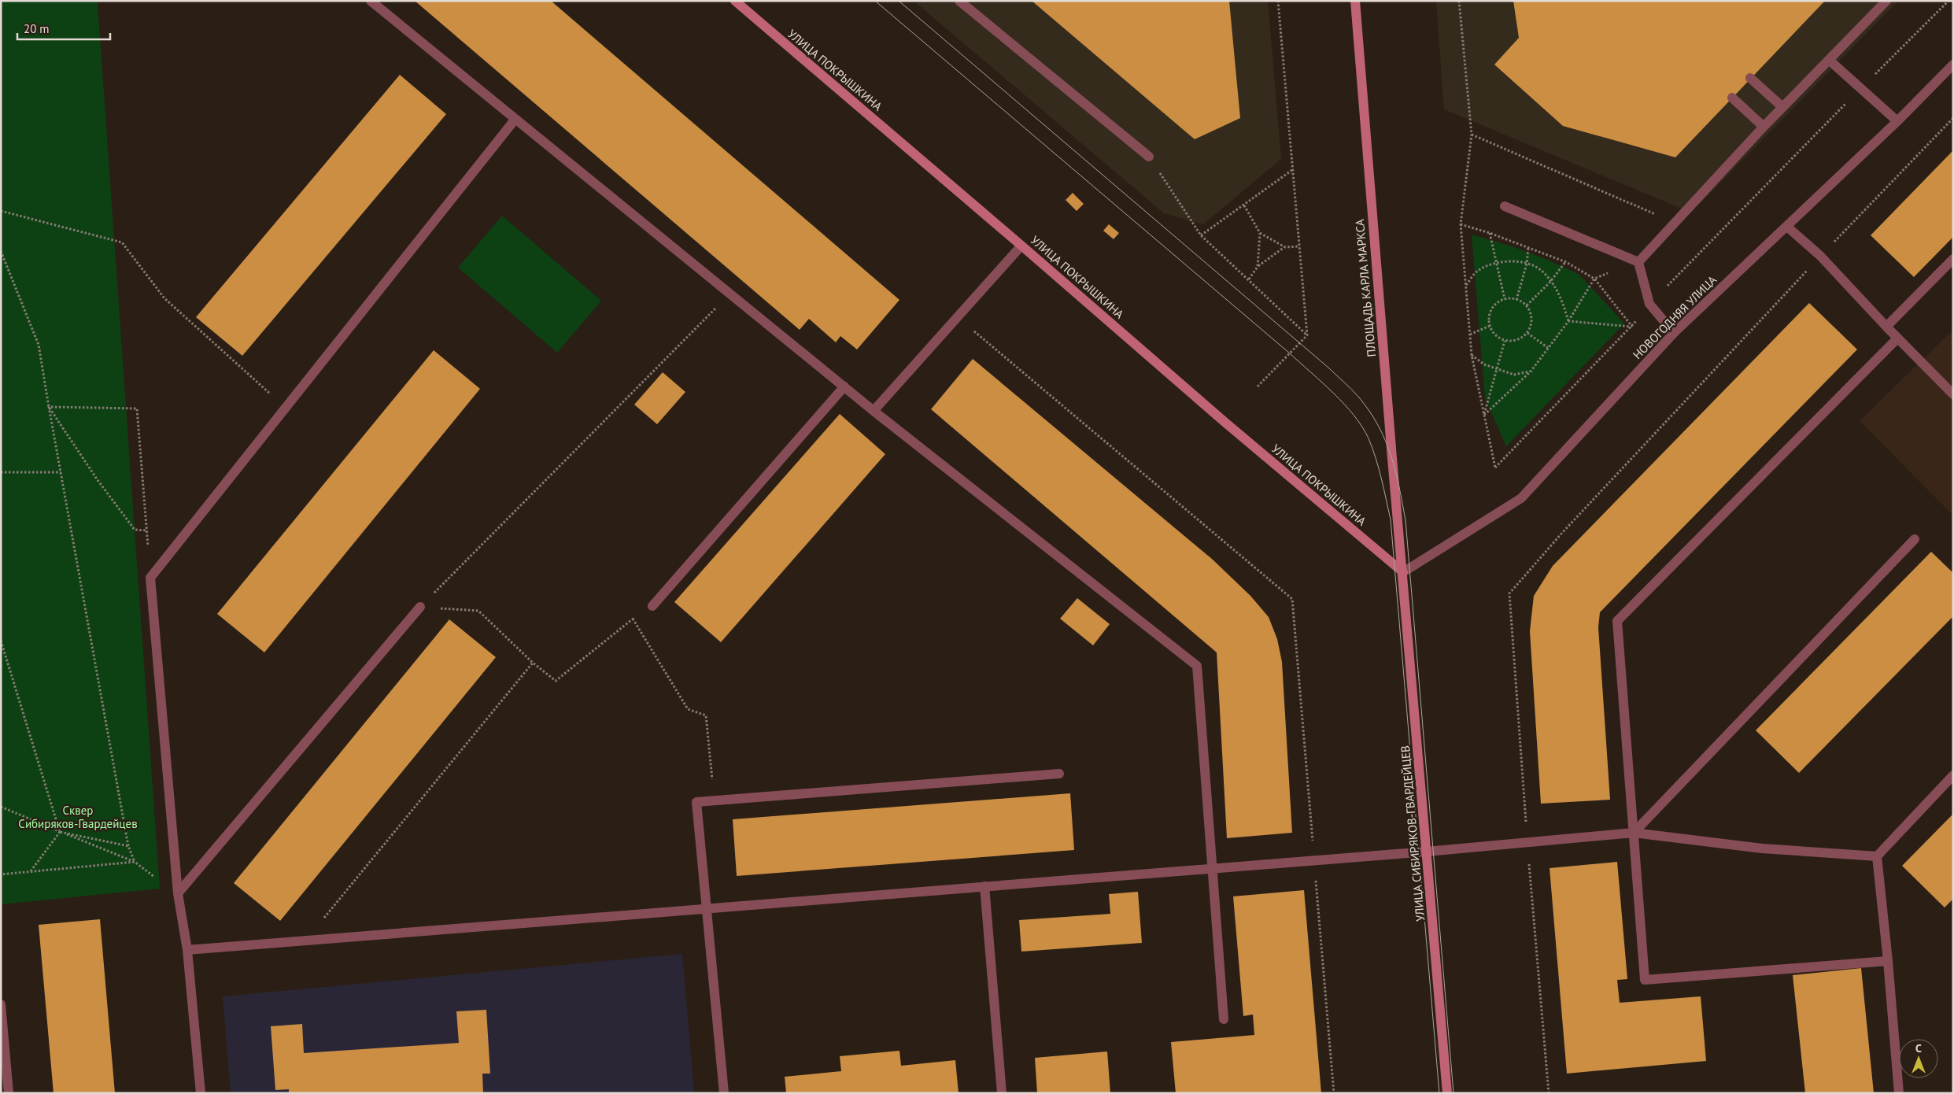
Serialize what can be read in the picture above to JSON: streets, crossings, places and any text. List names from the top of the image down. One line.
{"streets":{"main road":["УЛИЦА ПОКРЫШКИНА","ПЛОЩАДЬ КАРЛА МАРКСА","УЛИЦА СИБИРЯКОВ-ГВАРДЕЙЦЕВ"],"street":["НОВОГОДНЯЯ УЛИЦА"]},"crossings":[["УЛИЦА ПОКРЫШКИНА","ПЛОЩАДЬ КАРЛА МАРКСА"],["УЛИЦА ПОКРЫШКИНА","НОВОГОДНЯЯ УЛИЦА"],["УЛИЦА ПОКРЫШКИНА","УЛИЦА СИБИРЯКОВ-ГВАРДЕЙЦЕВ"],["ПЛОЩАДЬ КАРЛА МАРКСА","НОВОГОДНЯЯ УЛИЦА"],["ПЛОЩАДЬ КАРЛА МАРКСА","УЛИЦА СИБИРЯКОВ-ГВАРДЕЙЦЕВ"],["НОВОГОДНЯЯ УЛИЦА","УЛИЦА СИБИРЯКОВ-ГВАРДЕЙЦЕВ"]],"parks":["Сквер Сибиряков-Гвардейцев"],"scale_bar":"20 m","north":"top"}
